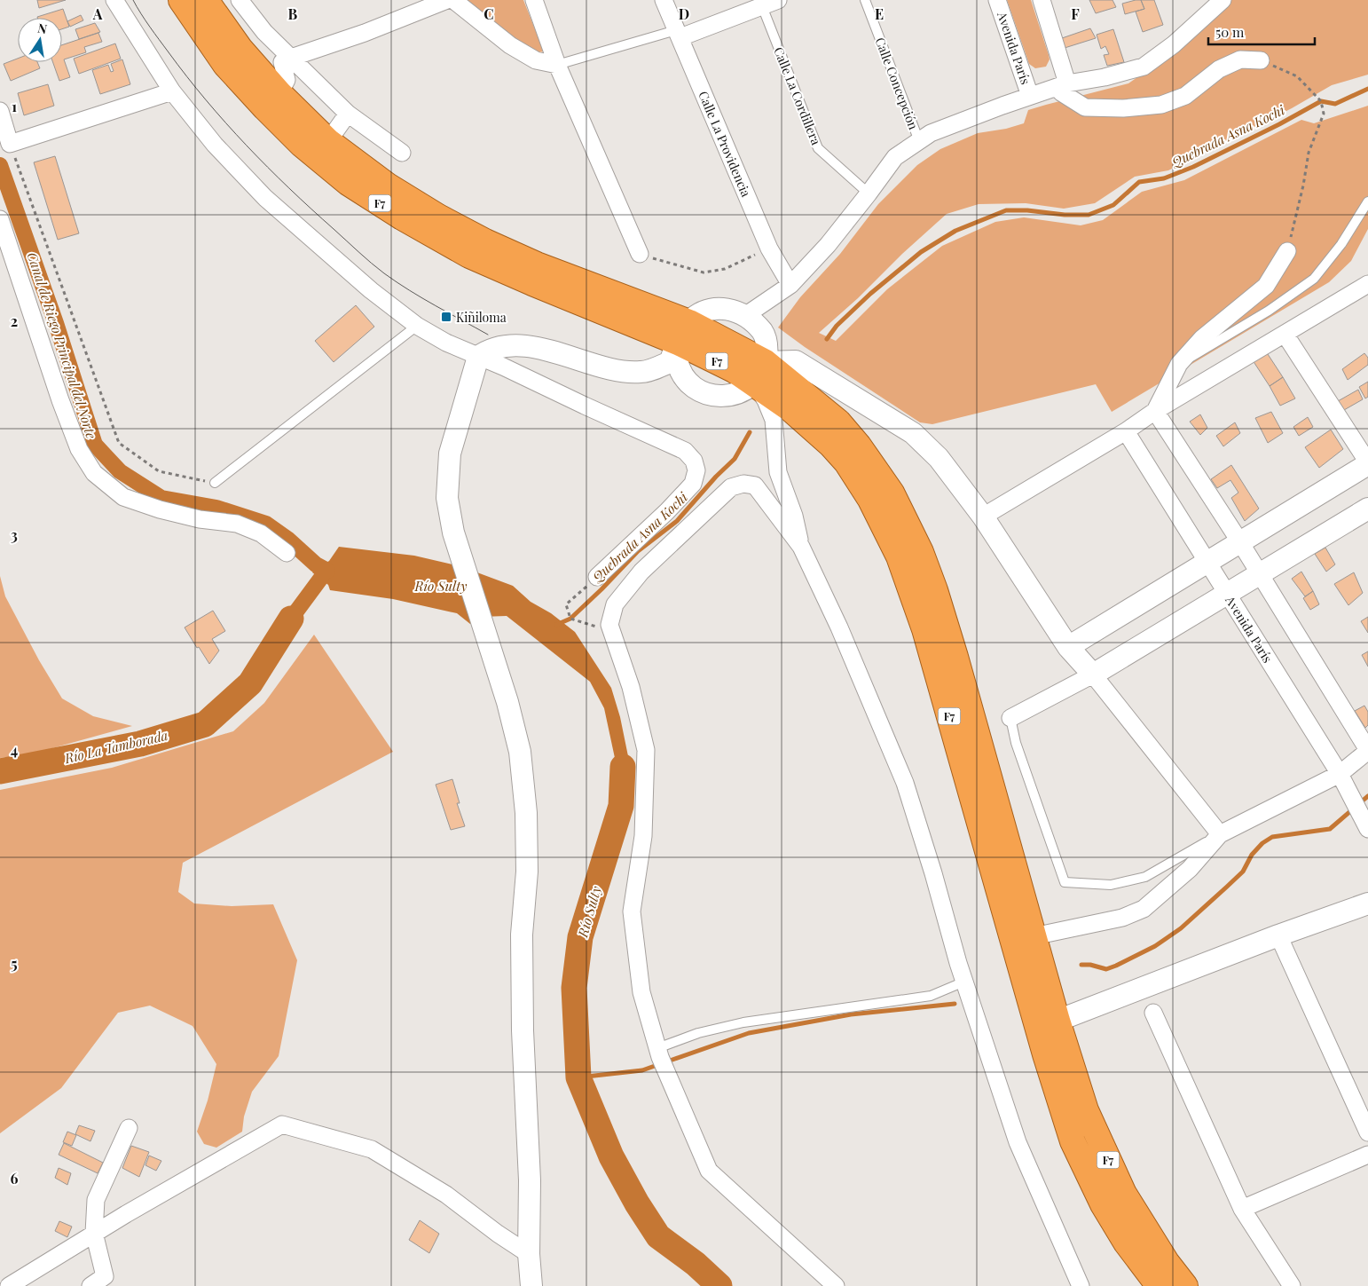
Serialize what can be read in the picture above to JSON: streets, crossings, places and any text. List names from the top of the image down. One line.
{"streets":{"highway":["F7"],"street":["Avenida París","Calle La Providencia"],"lane":["Calle Concepción","Calle La Cordillera"]},"water":["Quebrada Asna Kochi","Canal de Riego Principal del Norte","Río Sulty","Río La Tamborada"],"places":{"transit":["Kiñiloma"]},"scale_bar":"50 m","north":"top","grid":{"columns":["A","B","C","D","E","F"],"rows":["1","2","3","4","5","6"]}}
